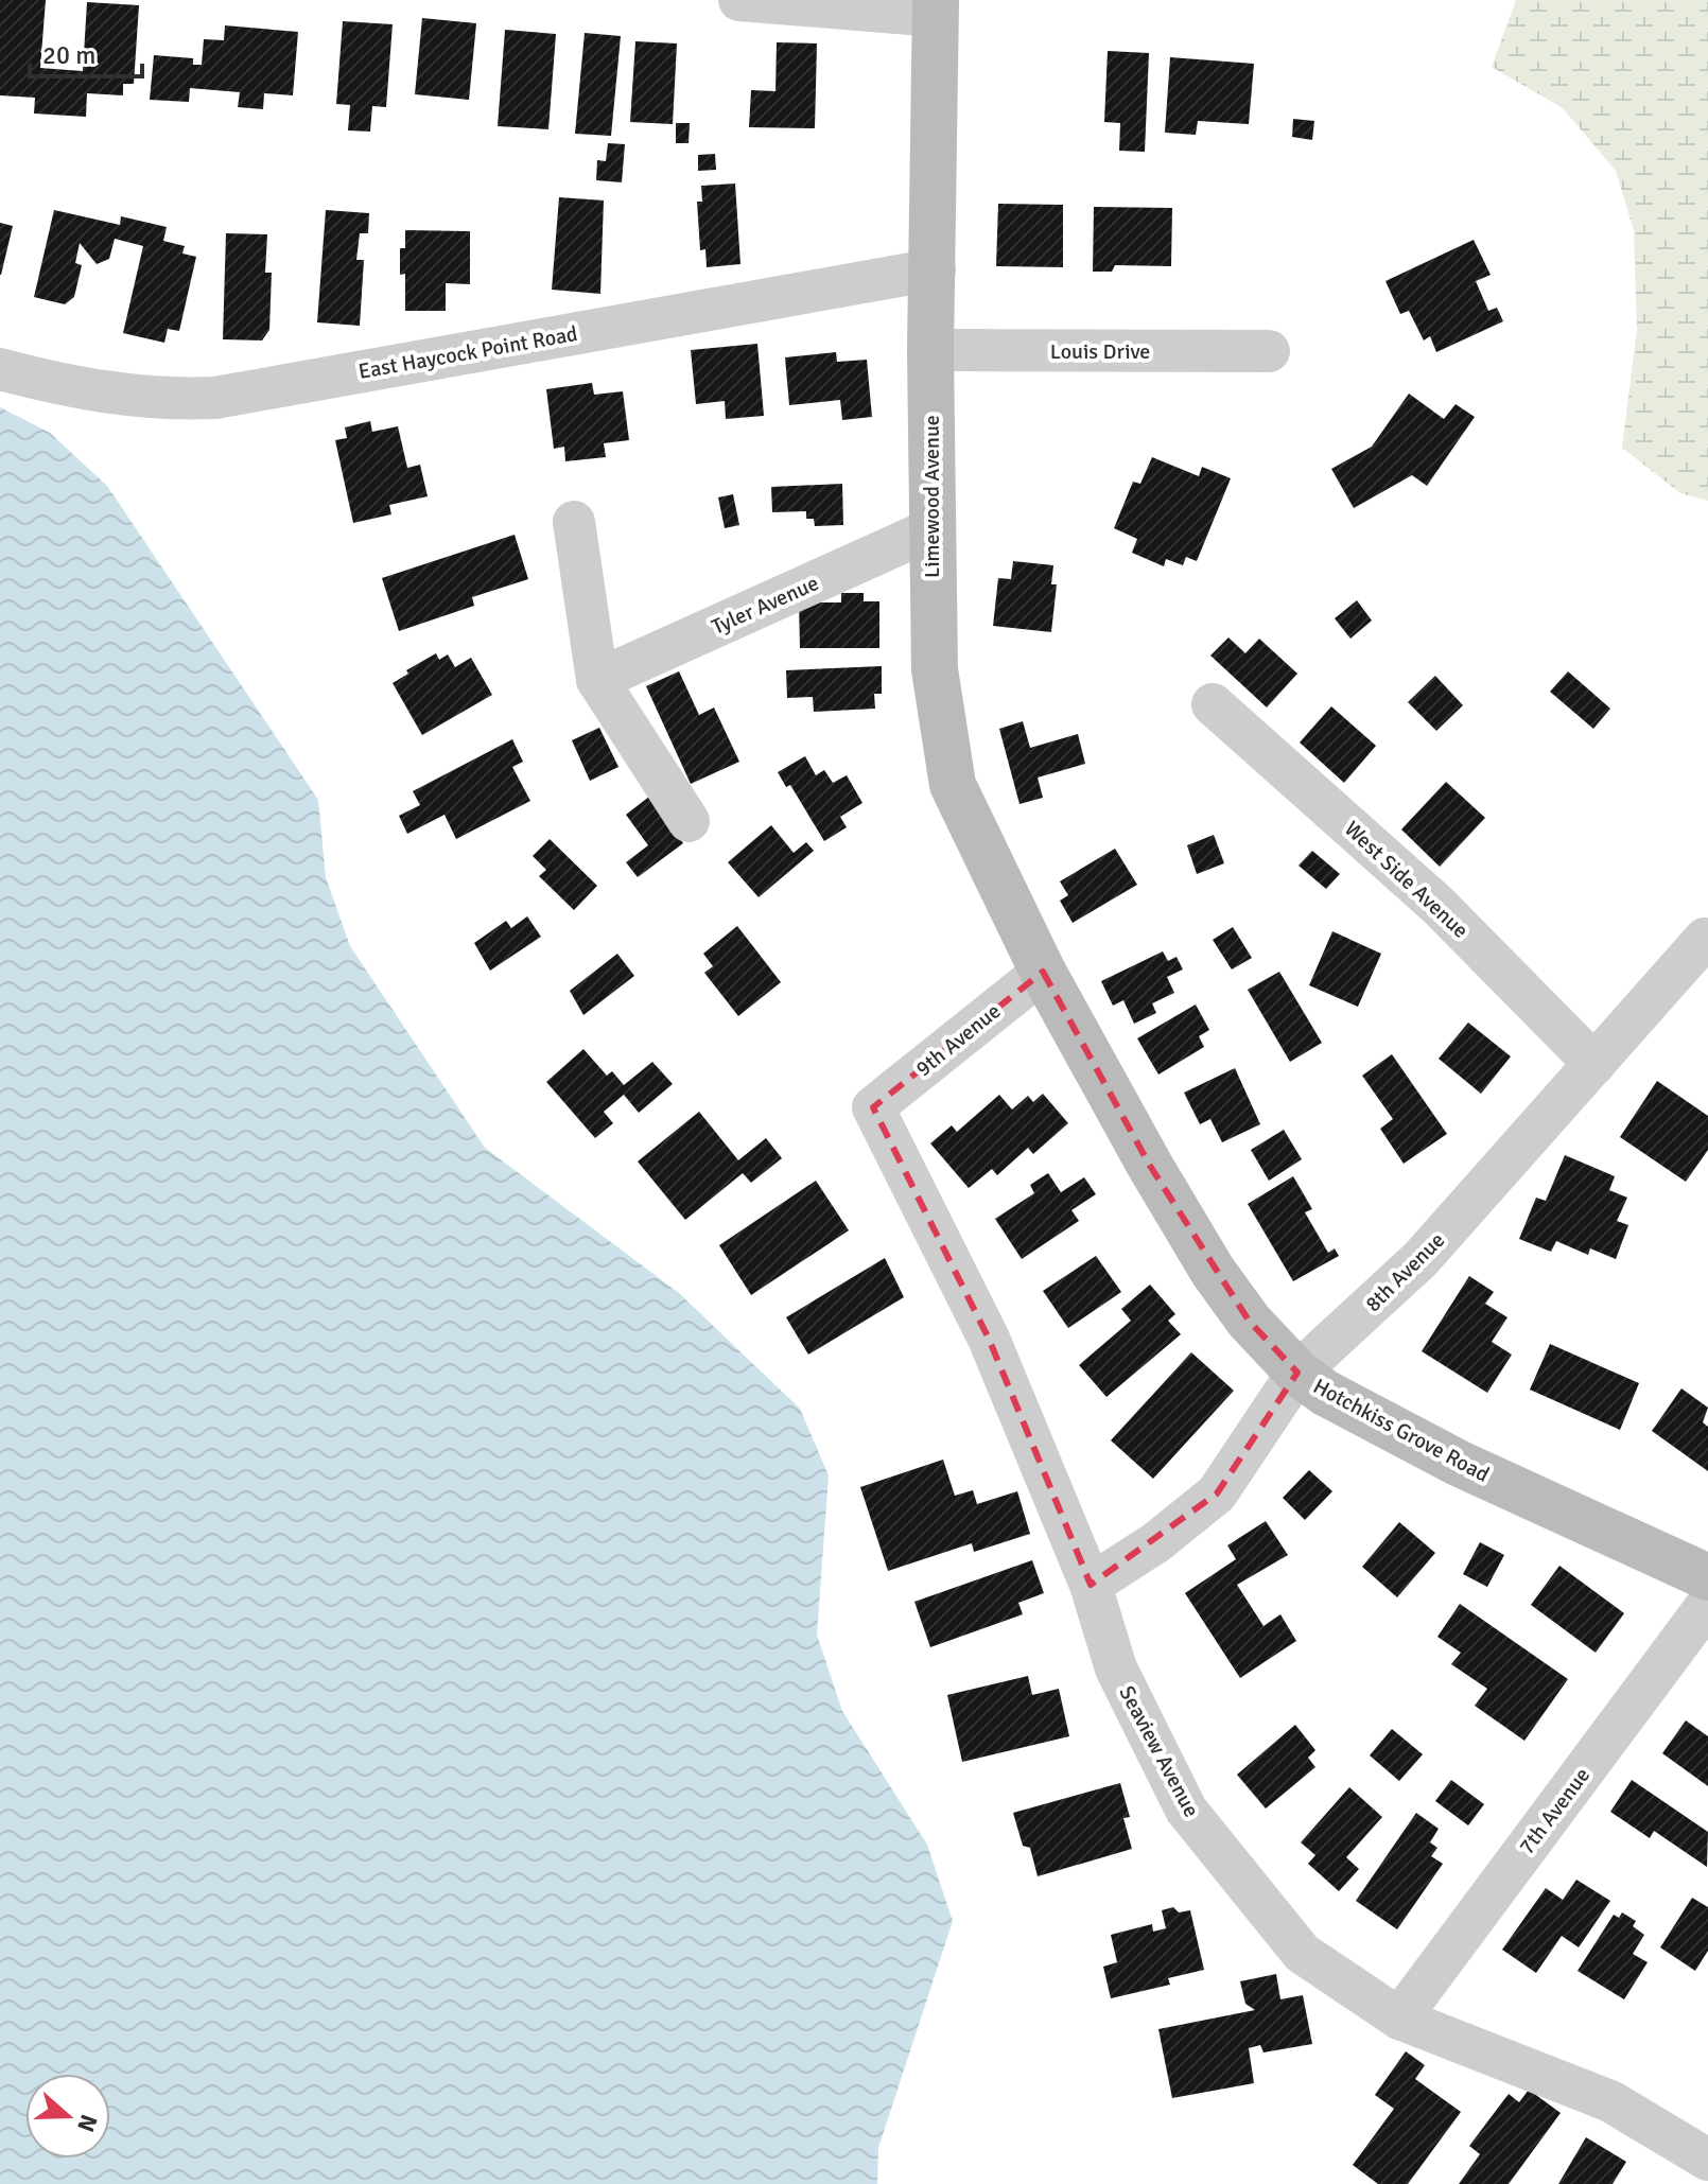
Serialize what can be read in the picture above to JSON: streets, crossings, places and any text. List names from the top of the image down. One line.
{"streets":{"main road":["Limewood Avenue","Hotchkiss Grove Road"],"street":["Louis Drive","East Haycock Point Road","Tyler Avenue","West Side Avenue","9th Avenue","8th Avenue","Seaview Avenue","7th Avenue"]},"crossings":[["Louis Drive","Limewood Avenue"],["East Haycock Point Road","Limewood Avenue"],["Limewood Avenue","Tyler Avenue"],["Limewood Avenue","9th Avenue"],["Limewood Avenue","Hotchkiss Grove Road"],["West Side Avenue","8th Avenue"],["9th Avenue","Hotchkiss Grove Road"],["9th Avenue","Seaview Avenue"],["8th Avenue","Hotchkiss Grove Road"],["8th Avenue","Seaview Avenue"],["Seaview Avenue","7th Avenue"]],"scale_bar":"20 m","north":"right"}
